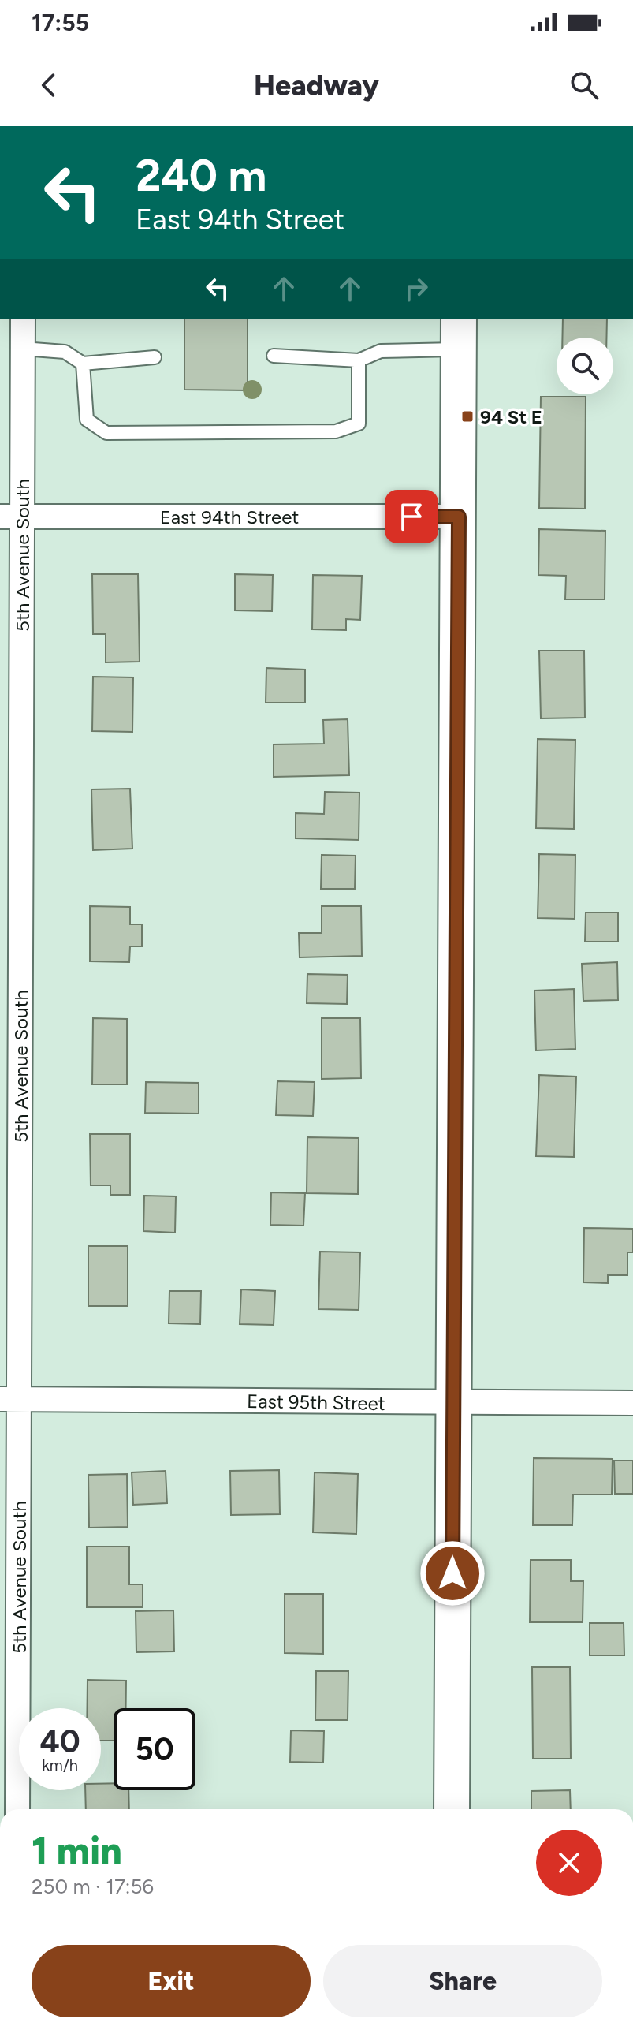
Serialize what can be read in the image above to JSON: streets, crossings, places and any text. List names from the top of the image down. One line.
{"streets":{"street":["East 94th Street","5th Avenue South","East 95th Street"]},"crossings":[["East 94th Street","5th Avenue South"],["5th Avenue South","East 95th Street"]],"places":{"transit":["94 St E"]},"page":{"status":"17:55","header":"Headway","turn":["240 m","East 94th Street"],"speed":"40 km/h","limit":"50","heading":["1 min","250 m · 17:56"],"buttons":["Exit","Share"]}}
